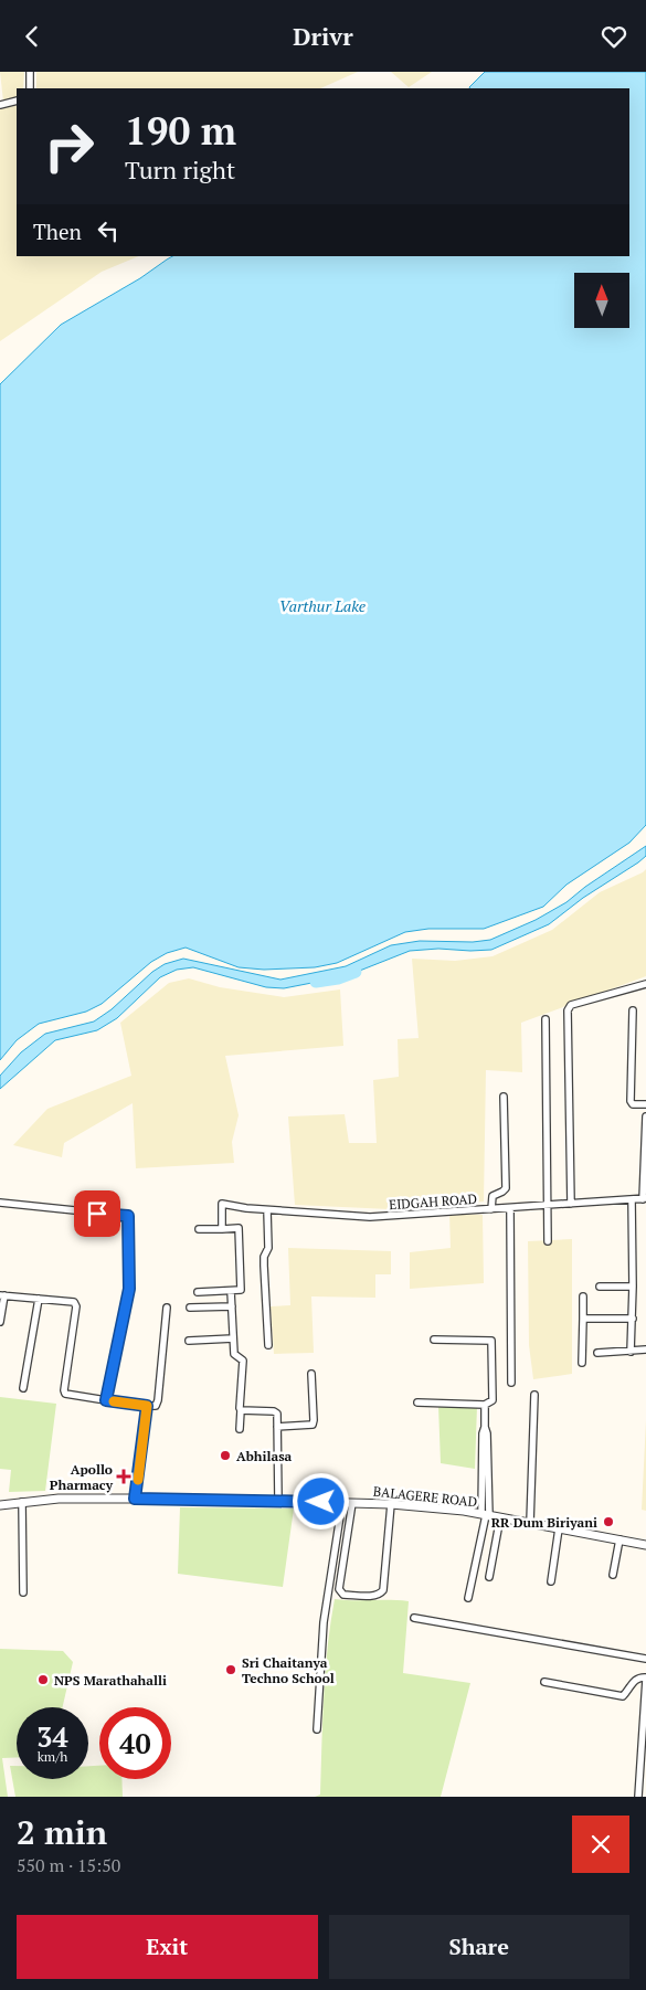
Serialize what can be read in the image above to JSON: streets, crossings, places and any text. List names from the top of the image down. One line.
{"streets":{"street":["EIDGAH ROAD","BALAGERE ROAD"]},"water":["Varthur Lake"],"places":{"other":["Abhilasa","RR Dum Biriyani","Sri Chaitanya Techno School","NPS Marathahalli"],"health":["Apollo Pharmacy"]},"north":"top","page":{"header":"Drivr","turn":["190 m","Turn right"],"then":"Then","speed":"34 km/h","limit":"40","heading":["2 min","550 m · 15:50"],"buttons":["Exit","Share"]}}
